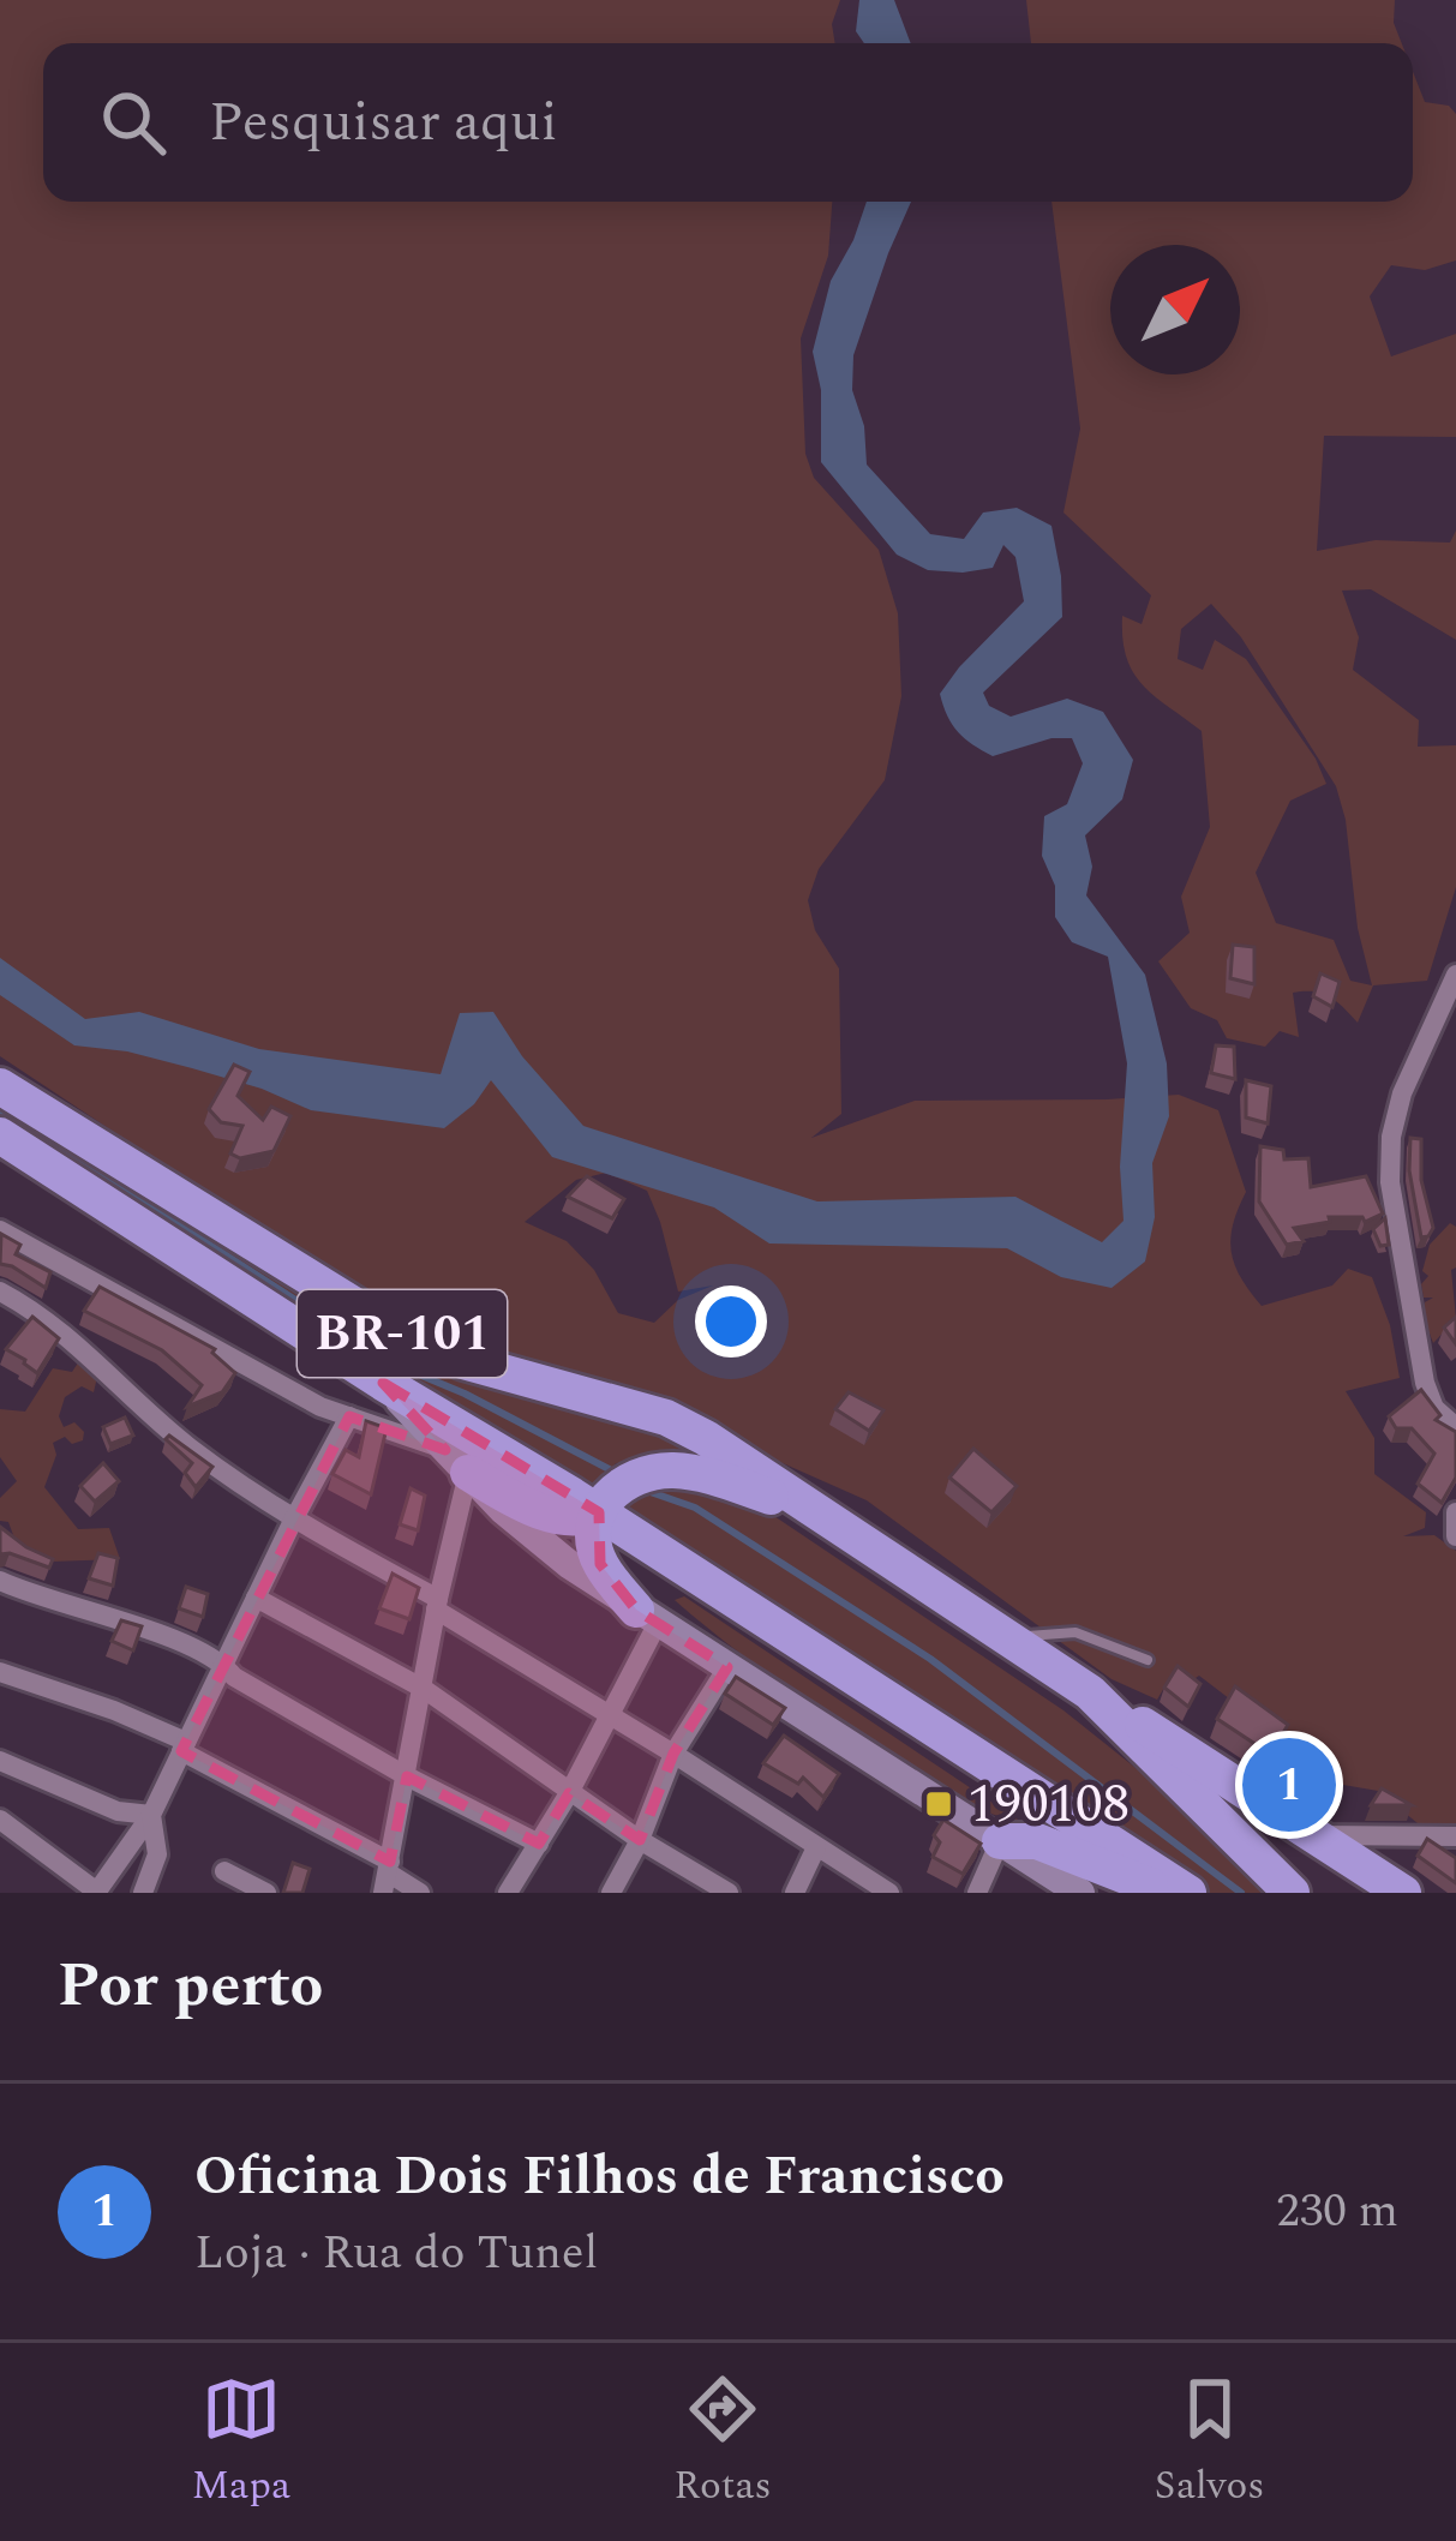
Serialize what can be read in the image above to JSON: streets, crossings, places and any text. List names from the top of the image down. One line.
{"streets":{"highway":["BR-101"]},"places":{"transit":["190108"]},"north":"top right","page":{"search":"Pesquisar aqui","pins":"1","heading":"Por perto","list":[{"mark":"1","name":"Oficina Dois Filhos de Francisco","note":"Loja · Rua do Tunel","value":"230 m"}],"nav":["Mapa","Rotas","Salvos"]}}
